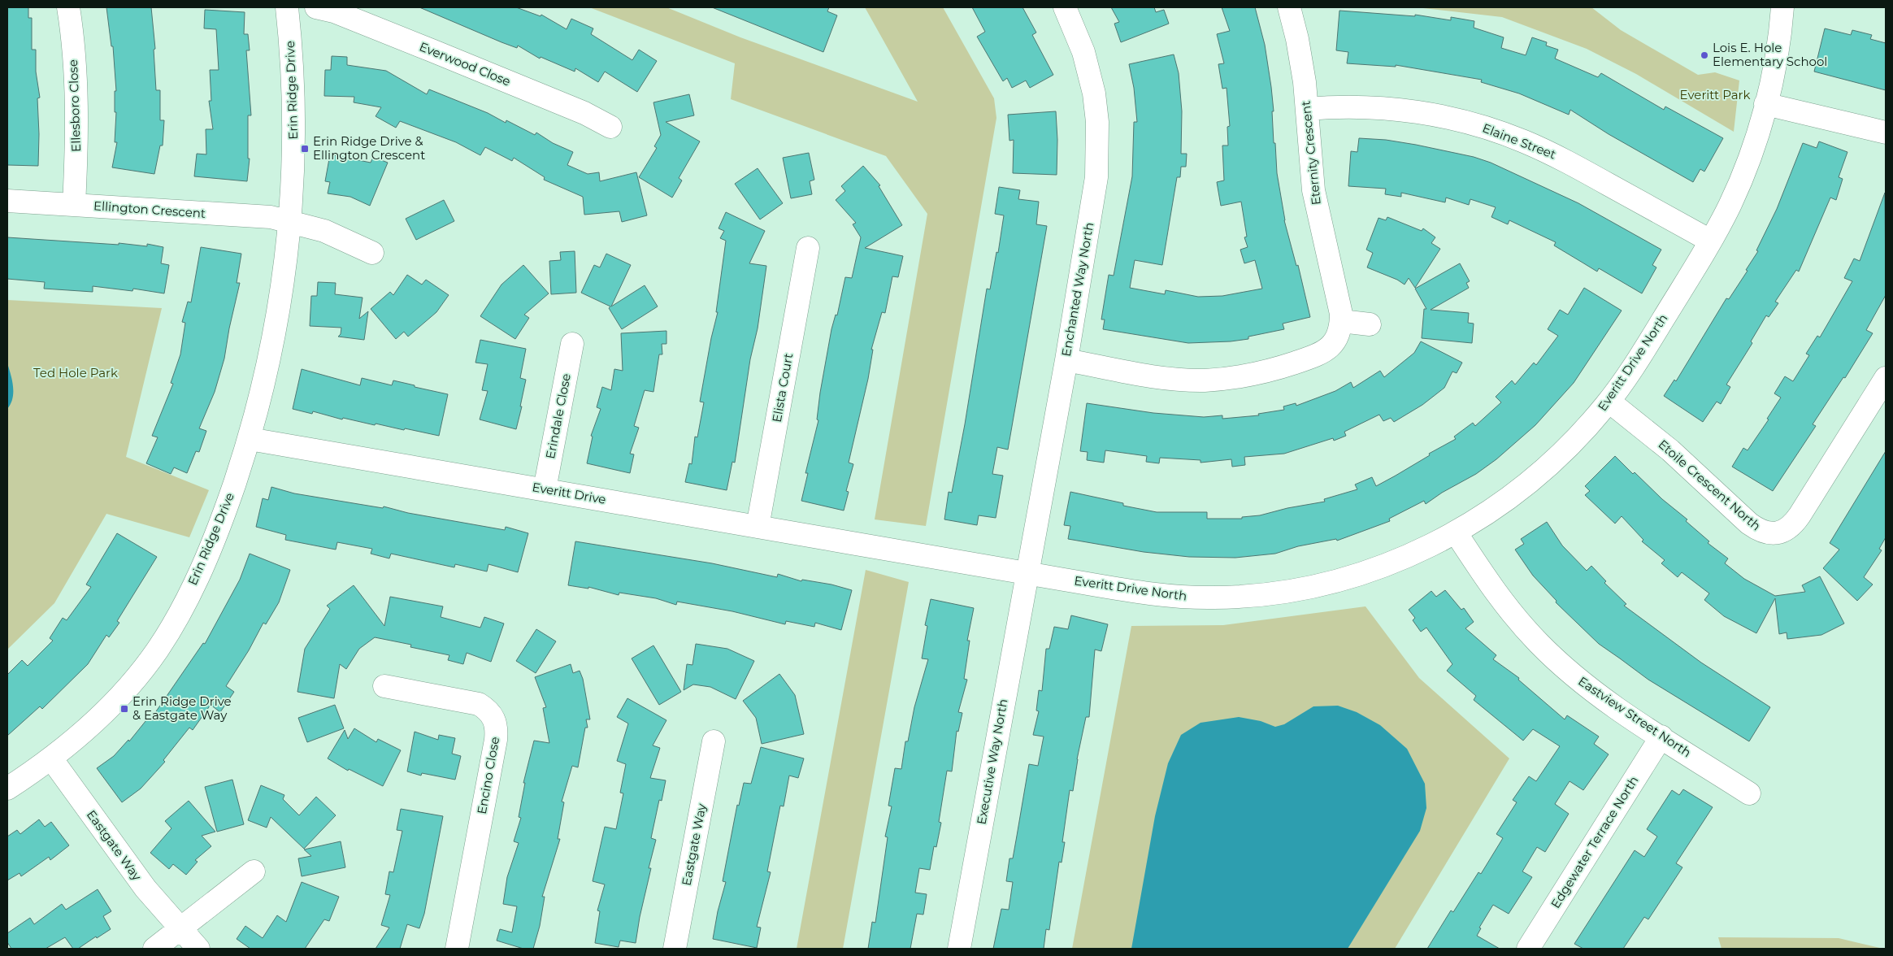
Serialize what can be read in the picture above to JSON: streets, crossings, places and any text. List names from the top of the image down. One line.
{"streets":{"street":["Everwood Close","Erin Ridge Drive","Ellesboro Close","Elaine Street","Eternity Crescent","Ellington Crescent","Enchanted Way North","Everitt Drive North","Elista Court","Erindale Close","Etoile Crescent North","Everitt Drive","Eastview Street North","Executive Way North","Encino Close","Edgewater Terrace North","Eastgate Way"]},"crossings":[["Erin Ridge Drive","Ellington Crescent"],["Erin Ridge Drive","Everitt Drive"],["Erin Ridge Drive","Eastgate Way"],["Ellesboro Close","Ellington Crescent"],["Elaine Street","Eternity Crescent"],["Elaine Street","Everitt Drive North"],["Eternity Crescent","Enchanted Way North"],["Enchanted Way North","Everitt Drive North"],["Enchanted Way North","Executive Way North"],["Everitt Drive North","Etoile Crescent North"],["Everitt Drive North","Everitt Drive"],["Everitt Drive North","Eastview Street North"],["Everitt Drive North","Executive Way North"],["Elista Court","Everitt Drive"],["Erindale Close","Everitt Drive"],["Eastview Street North","Edgewater Terrace North"]],"parks":["Everitt Park","Ted Hole Park"],"places":{"other":["Lois E. Hole Elementary School"],"transit":["Erin Ridge Drive & Ellington Crescent","Erin Ridge Drive & Eastgate Way"]}}
